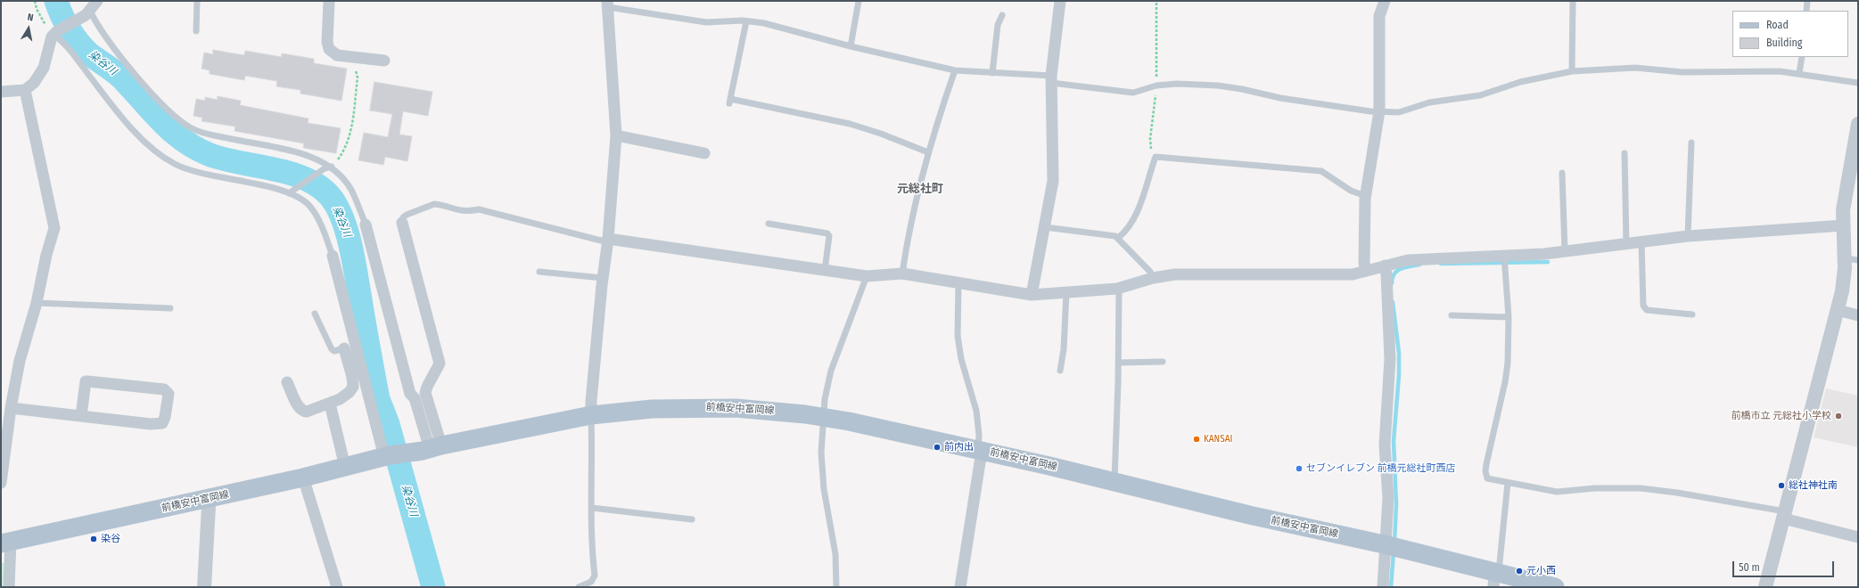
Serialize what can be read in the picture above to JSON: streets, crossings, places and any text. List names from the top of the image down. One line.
{"streets":{"main road":["前橋安中富岡線"]},"districts":["元総社町"],"water":["染谷川"],"places":["前橋市立 元総社小学校","KANSAI","前内出","セブンイレブン 前橋元総社町西店","総社神社南","染谷","元小西"],"legend":["Road","Building"],"scale_bar":"50 m","north":"top"}
